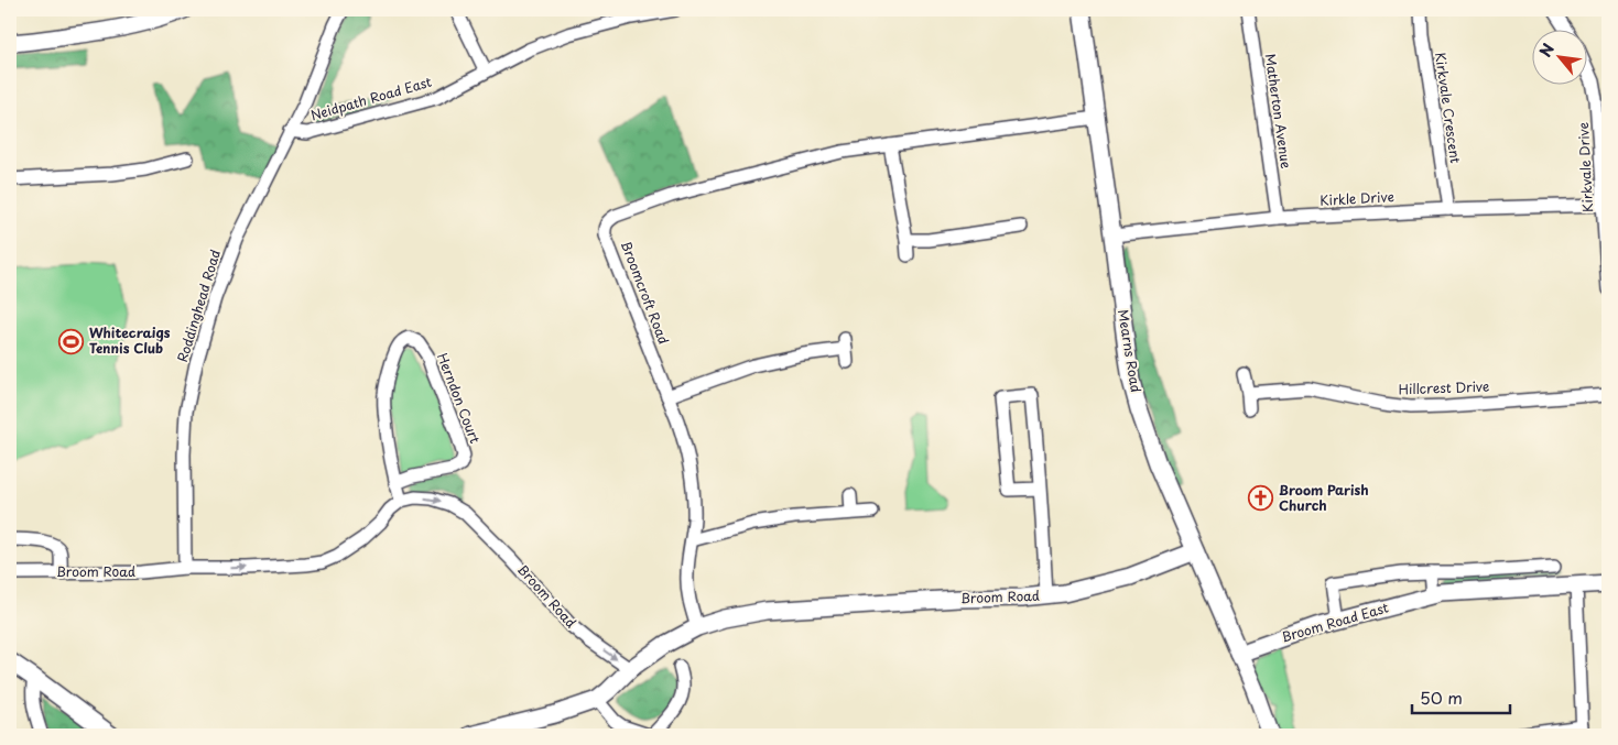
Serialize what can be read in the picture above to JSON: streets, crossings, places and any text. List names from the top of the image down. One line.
{"streets":{"street":["Neidpath Road East","Kirkvale Crescent","Matherton Avenue","Kirkvale Drive","Kirkle Drive","Broomcroft Road","Roddinghead Road","Mearns Road","Hillcrest Drive","Herndon Court","Broom Road","Broom Road East"]},"crossings":[["Neidpath Road East","Roddinghead Road"],["Kirkvale Crescent","Kirkle Drive"],["Matherton Avenue","Kirkle Drive"],["Kirkvale Drive","Kirkle Drive"],["Kirkle Drive","Mearns Road"],["Broomcroft Road","Mearns Road"],["Broomcroft Road","Broom Road"],["Roddinghead Road","Broom Road"],["Mearns Road","Broom Road"],["Mearns Road","Broom Road East"],["Herndon Court","Broom Road"]],"one_way":["Broom Road"],"places":{"sports":["Whitecraigs Tennis Club"],"church":["Broom Parish Church"]},"scale_bar":"50 m","north":"top left"}
